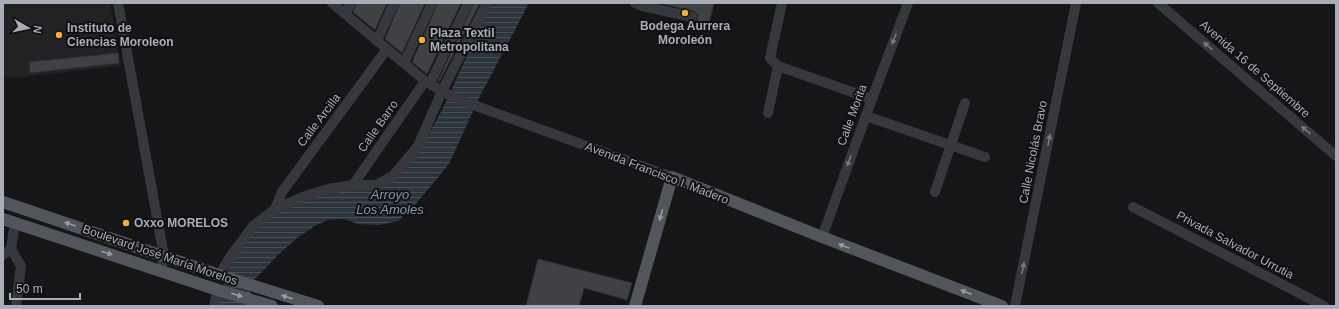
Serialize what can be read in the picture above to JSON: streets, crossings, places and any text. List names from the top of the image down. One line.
{"streets":{"main road":["Avenida Francisco I. Madero","Boulevard José María Morelos"],"street":["Avenida 16 de Septiembre","Calle Morita","Calle Arcilla","Calle Barro","Calle Nicolás Bravo","Privada Salvador Urrutia"]},"crossings":[["Calle Morita","Avenida Francisco I. Madero"],["Calle Arcilla","Avenida Francisco I. Madero"],["Calle Barro","Avenida Francisco I. Madero"]],"one_way":["Avenida 16 de Septiembre","Calle Morita","Calle Nicolás Bravo"],"water":["Arroyo Los Amoles"],"places":["Bodega Aurrera Moroleón","Instituto de Ciencias Moroleon","Plaza Textil Metropolitana","Oxxo MORELOS"],"scale_bar":"50 m","north":"right"}
